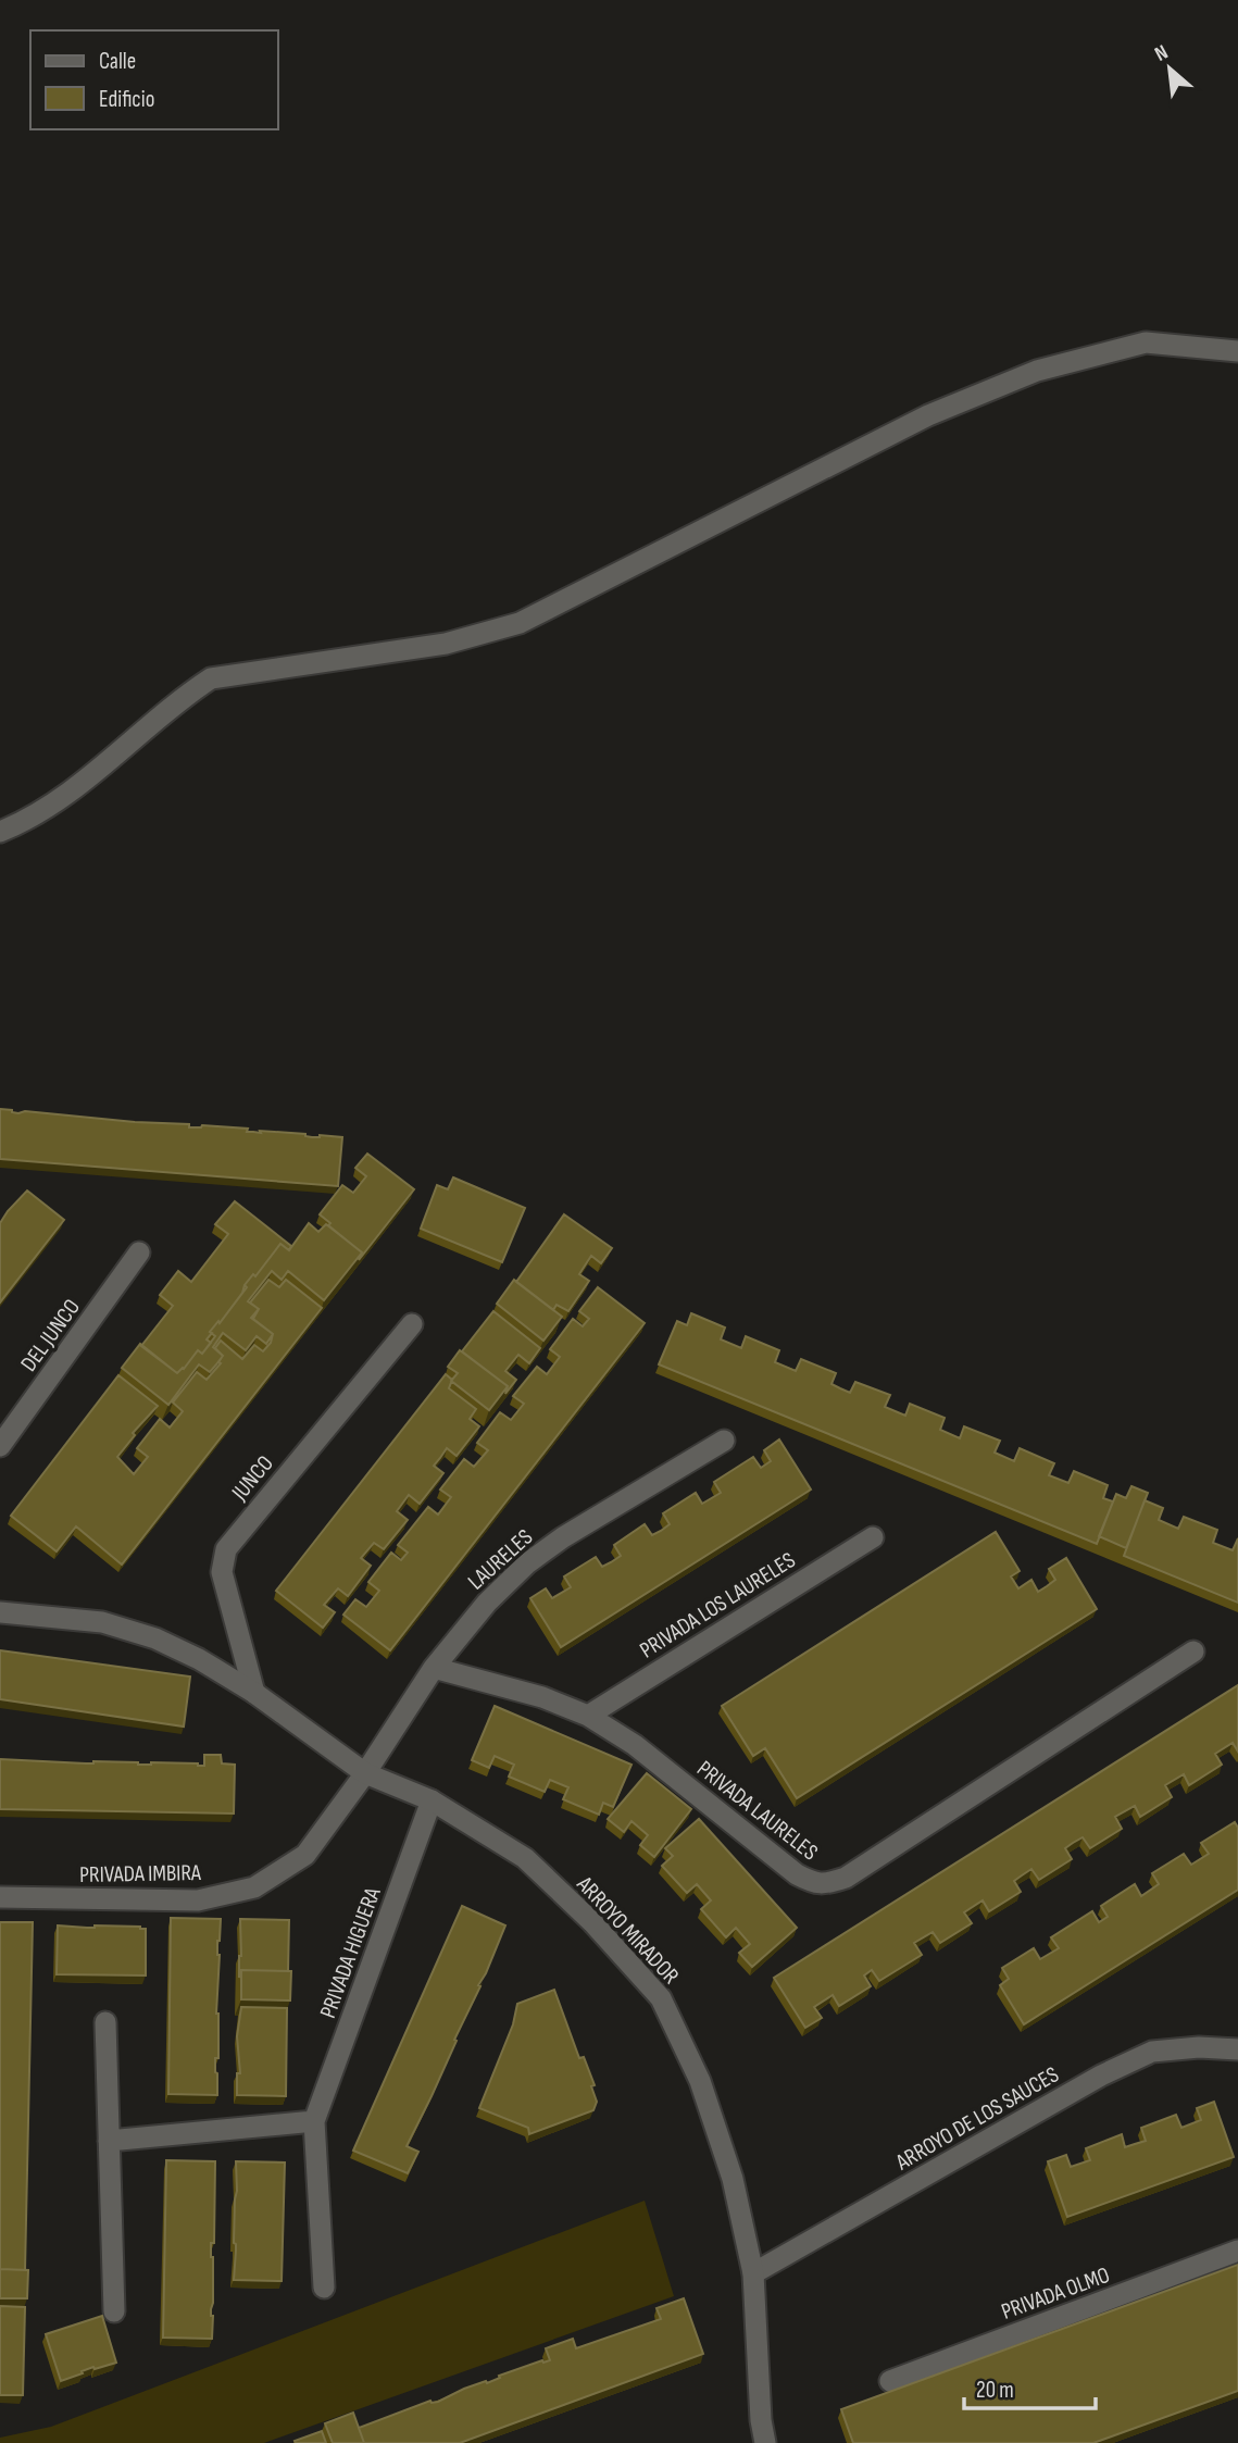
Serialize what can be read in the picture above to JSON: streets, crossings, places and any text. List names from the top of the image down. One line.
{"streets":{"street":["DEL JUNCO","JUNCO","LAURELES","PRIVADA LOS LAURELES","PRIVADA LAURELES","PRIVADA IMBIRA","ARROYO MIRADOR","PRIVADA HIGUERA","ARROYO DE LOS SAUCES","PRIVADA OLMO"]},"crossings":[["JUNCO","ARROYO MIRADOR"],["LAURELES","PRIVADA LAURELES"],["LAURELES","PRIVADA IMBIRA"],["LAURELES","ARROYO MIRADOR"],["PRIVADA LOS LAURELES","PRIVADA LAURELES"],["PRIVADA IMBIRA","ARROYO MIRADOR"],["ARROYO MIRADOR","PRIVADA HIGUERA"],["ARROYO MIRADOR","ARROYO DE LOS SAUCES"]],"legend":["Calle","Edificio"],"scale_bar":"20 m","north":"top left"}
